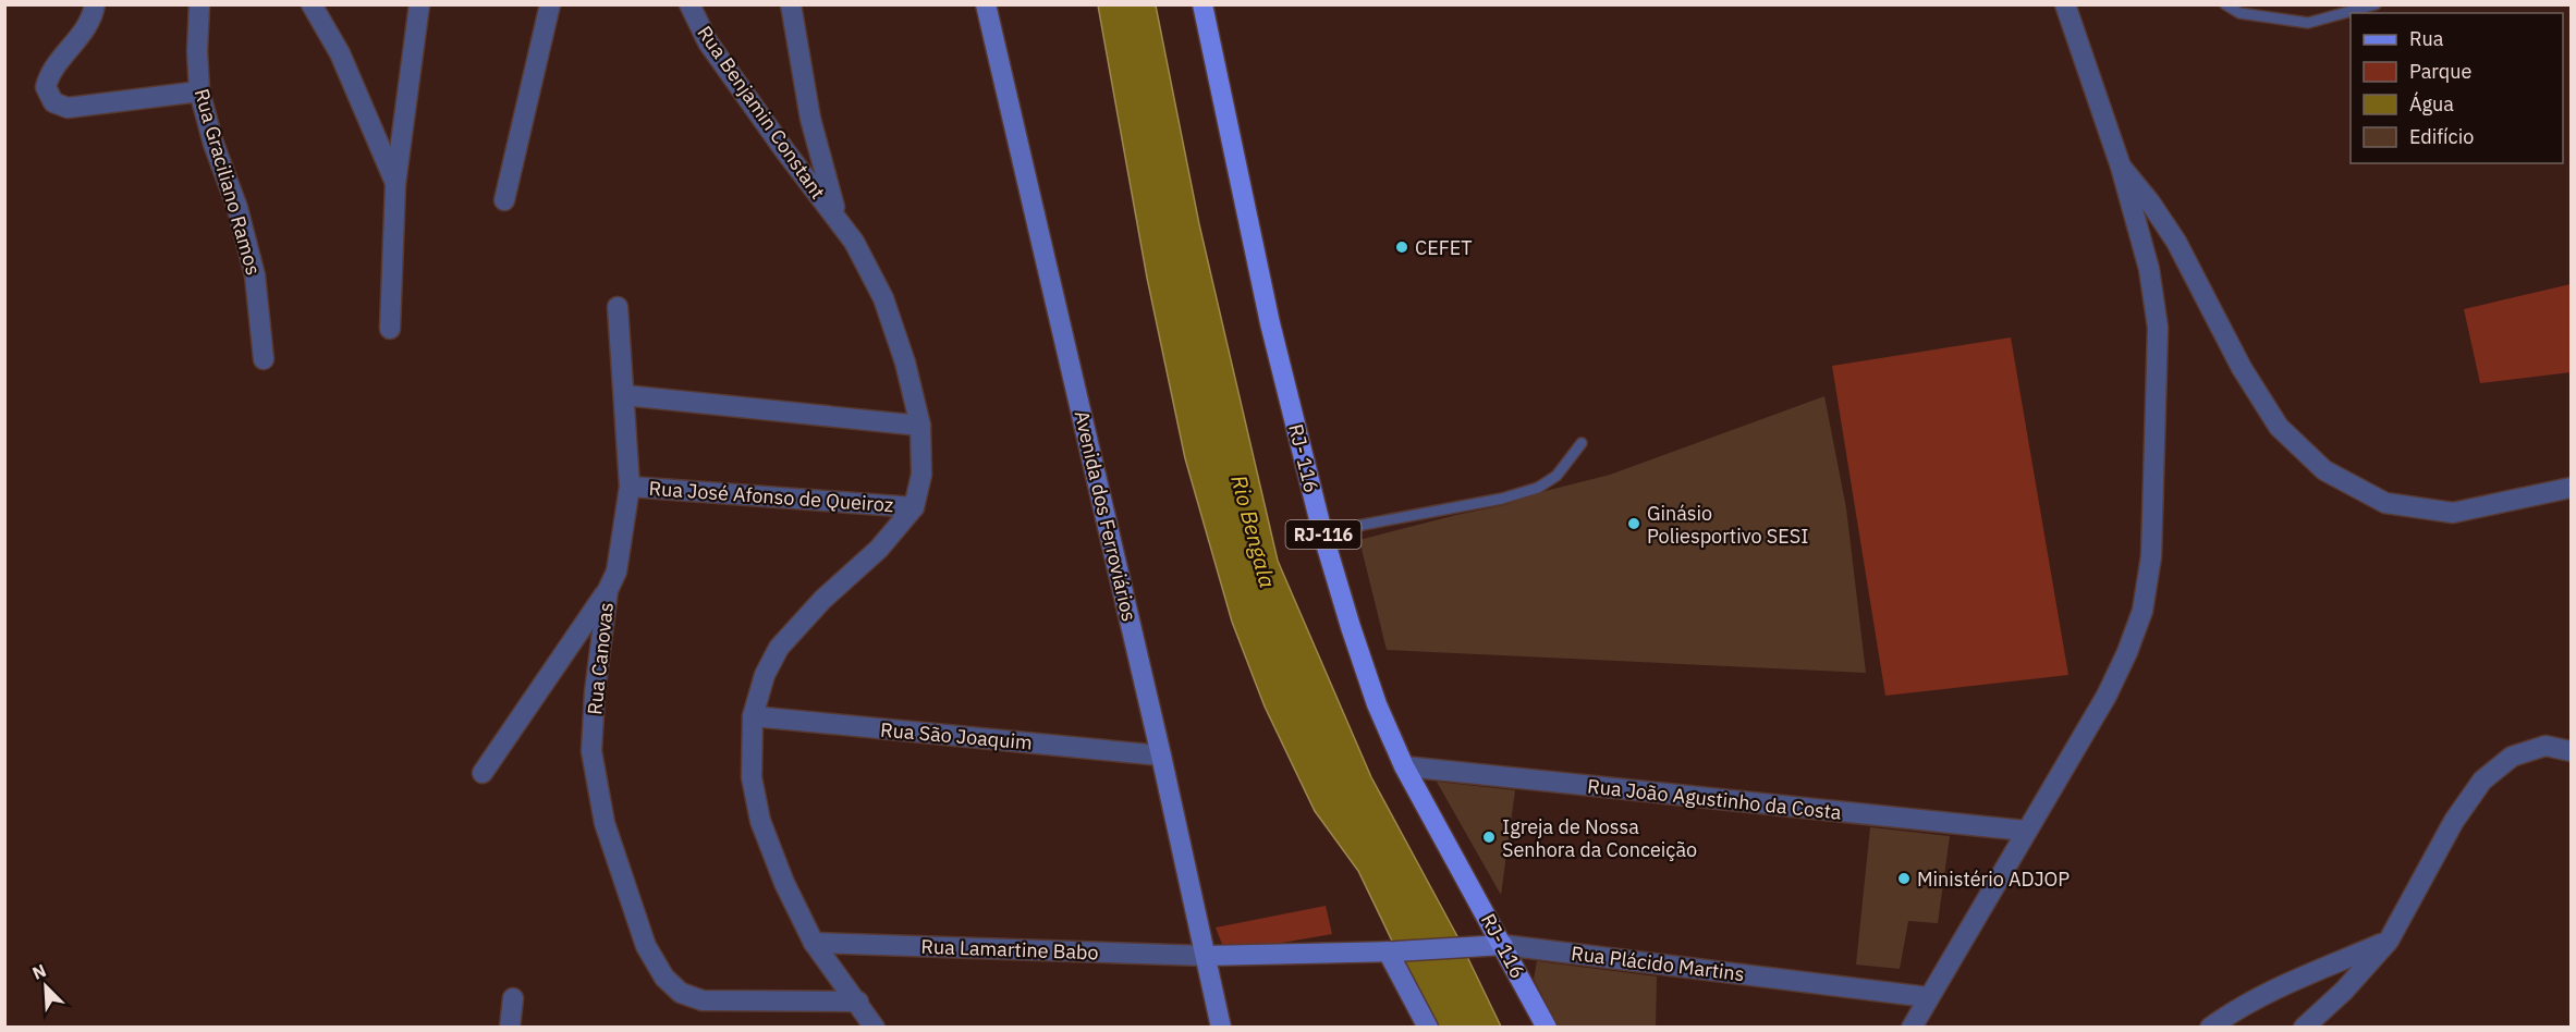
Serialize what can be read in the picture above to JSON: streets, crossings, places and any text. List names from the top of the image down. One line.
{"streets":{"main road":["RJ- 116","Avenida dos Ferroviários","RJ-116","Rua Plácido Martins"],"street":["Rua Benjamin Constant","Rua Graciliano Ramos","Rua José Afonso de Queiroz","Rua Canovas","Rua São Joaquim","Rua João Agustinho da Costa","Rua Lamartine Babo"]},"crossings":[["Rua Benjamin Constant","Rua José Afonso de Queiroz"],["Rua Benjamin Constant","Rua Canovas"],["Rua Benjamin Constant","Rua São Joaquim"],["Rua Benjamin Constant","Rua Lamartine Babo"],["RJ- 116","Rua João Agustinho da Costa"],["RJ- 116","Rua Plácido Martins"],["Rua José Afonso de Queiroz","Rua Canovas"],["Avenida dos Ferroviários","Rua São Joaquim"],["Avenida dos Ferroviários","Rua Lamartine Babo"],["Avenida dos Ferroviários","Rua Plácido Martins"],["Rua Lamartine Babo","Rua Plácido Martins"]],"water":["Rio Bengala"],"places":["CEFET","Ginásio Poliesportivo SESI","Igreja de Nossa Senhora da Conceição","Ministério ADJOP"],"legend":["Rua","Parque","Água","Edifício"],"north":"top left"}
